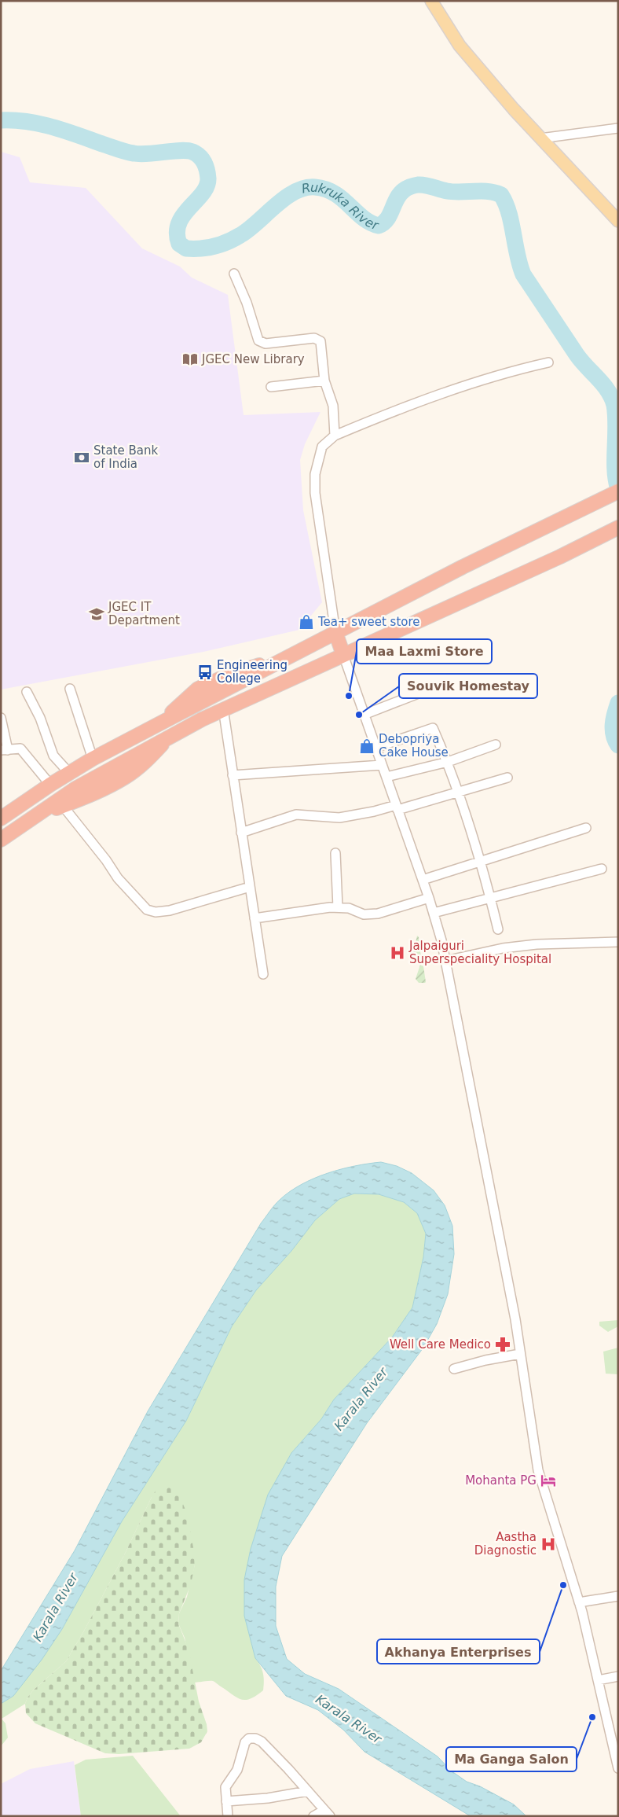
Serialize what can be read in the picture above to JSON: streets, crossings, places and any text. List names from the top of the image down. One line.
{"water":["Rukruka River","Karala River"],"places":{"library":["JGEC New Library"],"bank":["State Bank of India"],"school or university":["JGEC IT Department"],"shop":["Tea+ sweet store","Debopriya Cake House"],"bus stop":["Engineering College"],"other":["Maa Laxmi Store","Souvik Homestay","Akhanya Enterprises","Ma Ganga Salon"],"hospital":["Jalpaiguri Superspeciality Hospital","Aastha Diagnostic"],"pharmacy":["Well Care Medico"],"hotel":["Mohanta PG"]}}
